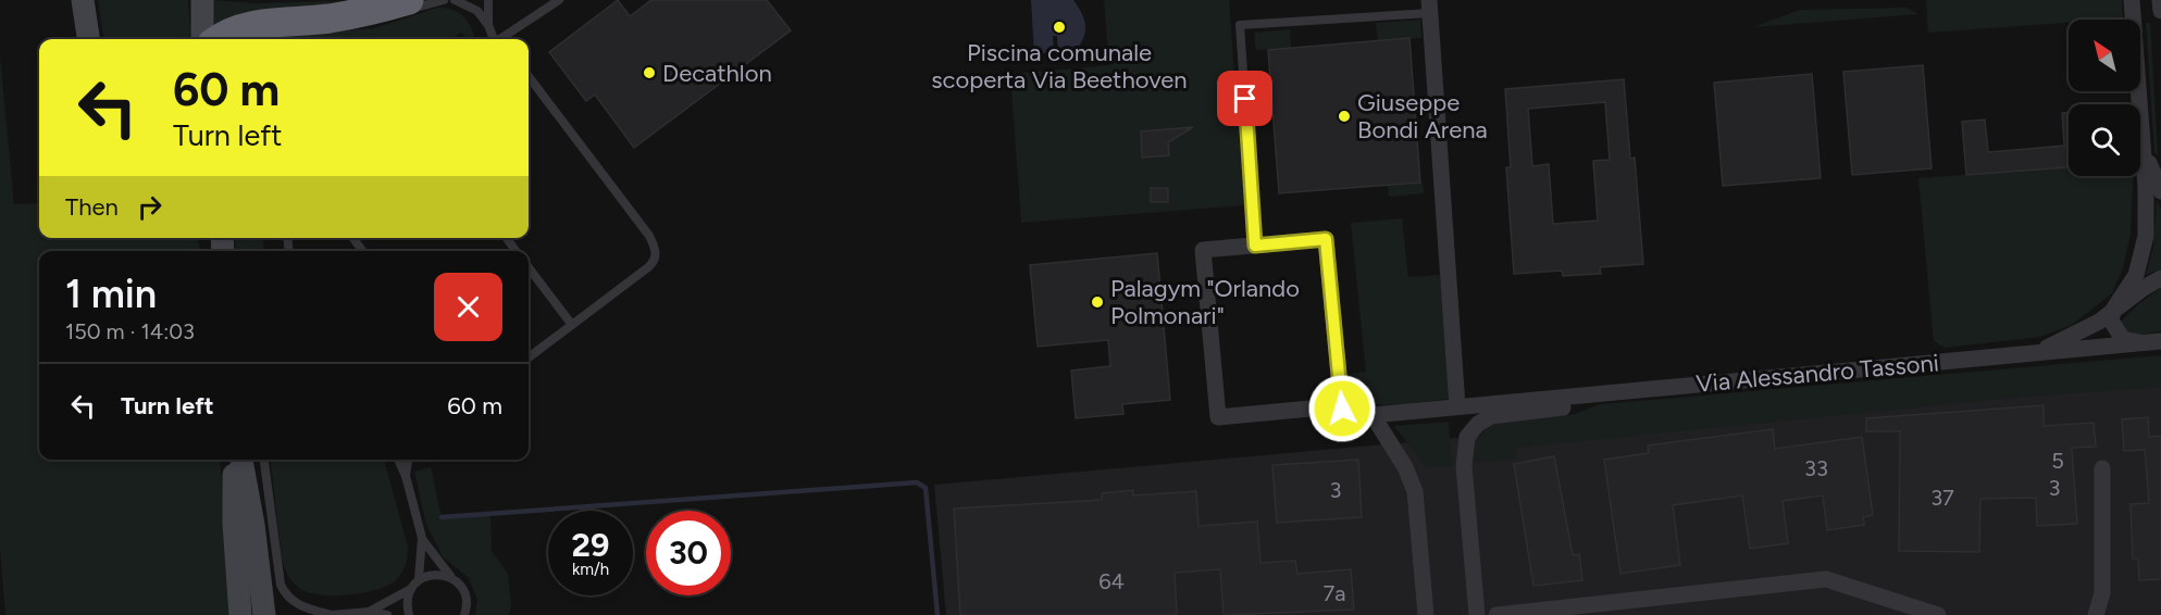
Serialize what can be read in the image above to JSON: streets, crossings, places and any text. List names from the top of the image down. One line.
{"streets":{"street":["Via Alessandro Tassoni"]},"places":["Piscina comunale scoperta Via Beethoven","Decathlon","Giuseppe Bondi Arena","Palagym \"Orlando Polmonari\""],"house_numbers":["5","33","3","3","37","64","7a"],"north":"top left","page":{"turn":["60 m","Turn left"],"then":"Then","heading":["1 min","150 m · 14:03"],"list":[{"name":"Turn left","value":"60 m"}],"speed":"29 km/h","limit":"30"}}
